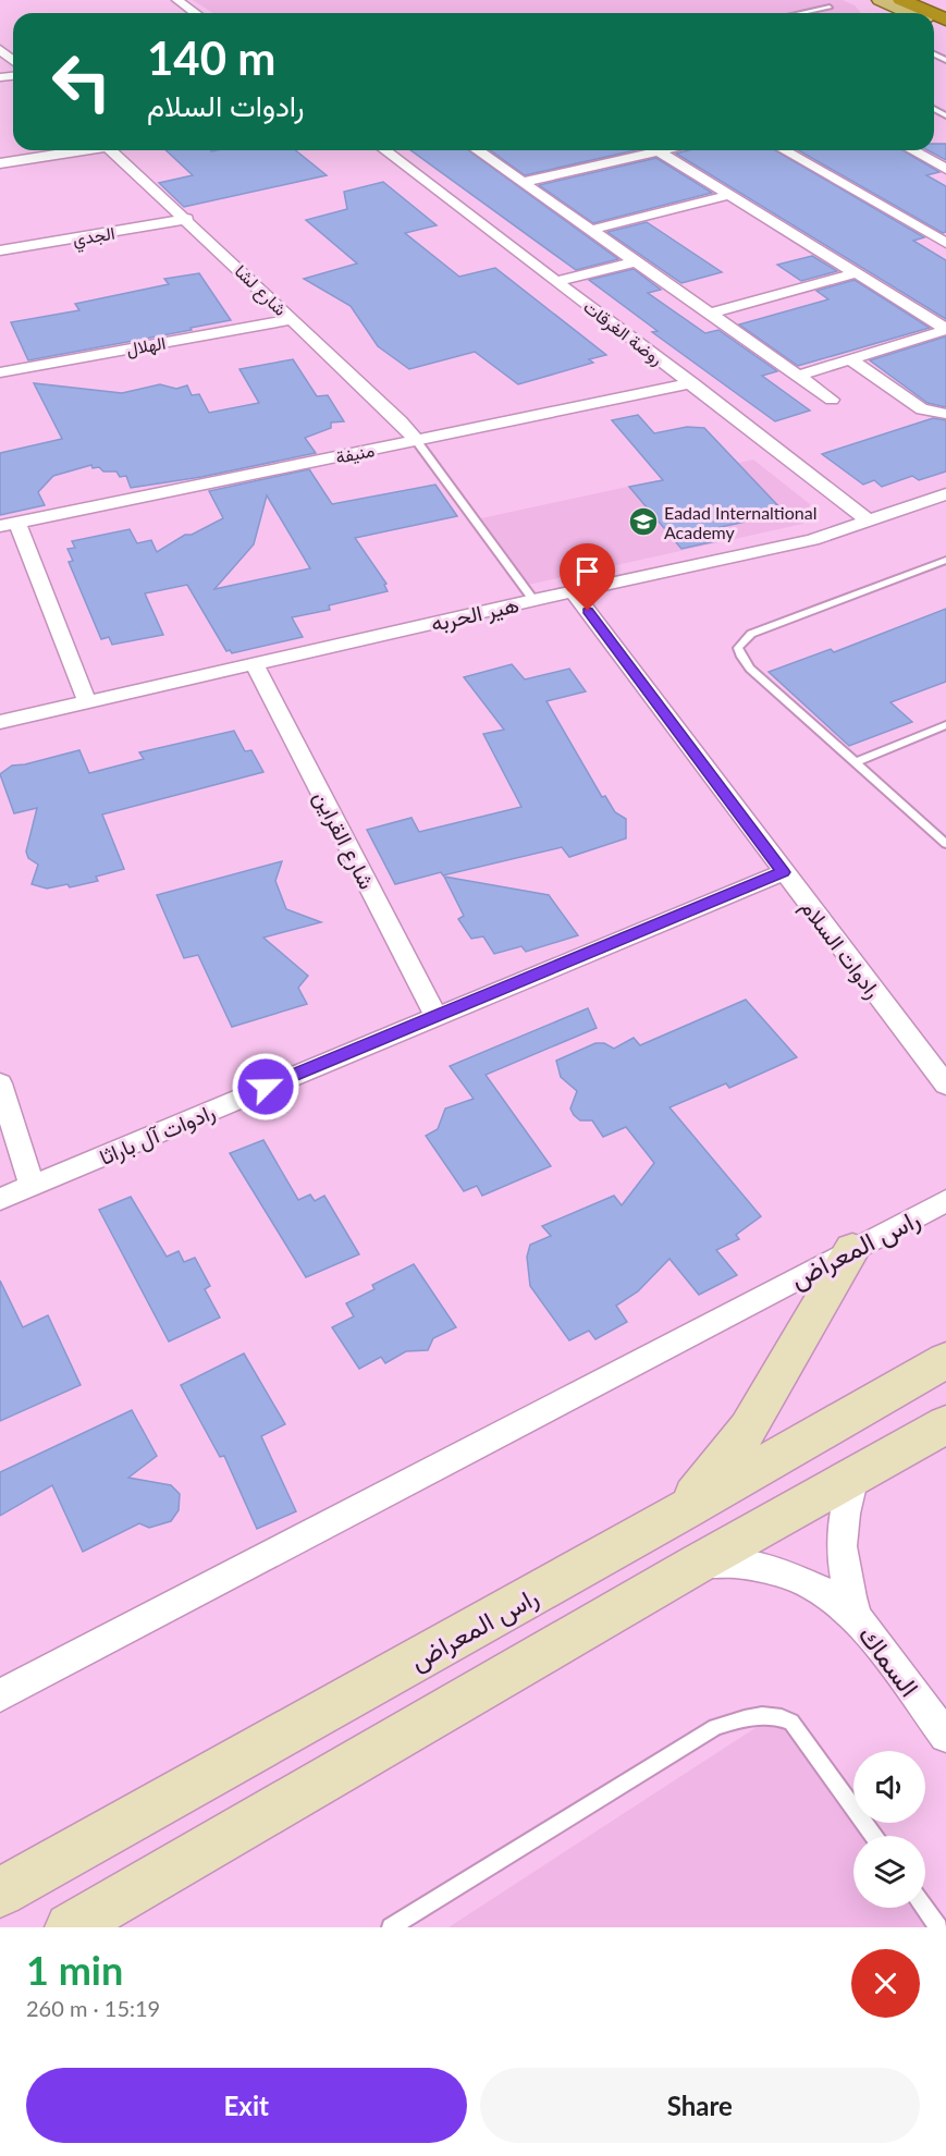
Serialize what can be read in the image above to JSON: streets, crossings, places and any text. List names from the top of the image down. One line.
{"streets":{"street":["الجدي","شارع لشا","روضة الغرقات","الهلال","منيفة","هير الحربه","شارع القراين","رادوات السلام","رادوات آل باراثا","راس المعراض","السماك"]},"crossings":[["الجدي","شارع لشا"],["شارع لشا","الهلال"],["شارع لشا","منيفة"],["روضة الغرقات","منيفة"],["روضة الغرقات","هير الحربه"],["منيفة","هير الحربه"],["هير الحربه","شارع القراين"],["هير الحربه","رادوات السلام"],["شارع القراين","رادوات آل باراثا"],["رادوات السلام","رادوات آل باراثا"]],"places":{"school or university":["Eadad Internaltional Academy"]},"page":{"turn":["140 m","رادوات السلام"],"heading":["1 min","260 m · 15:19"],"buttons":["Exit","Share"]}}
